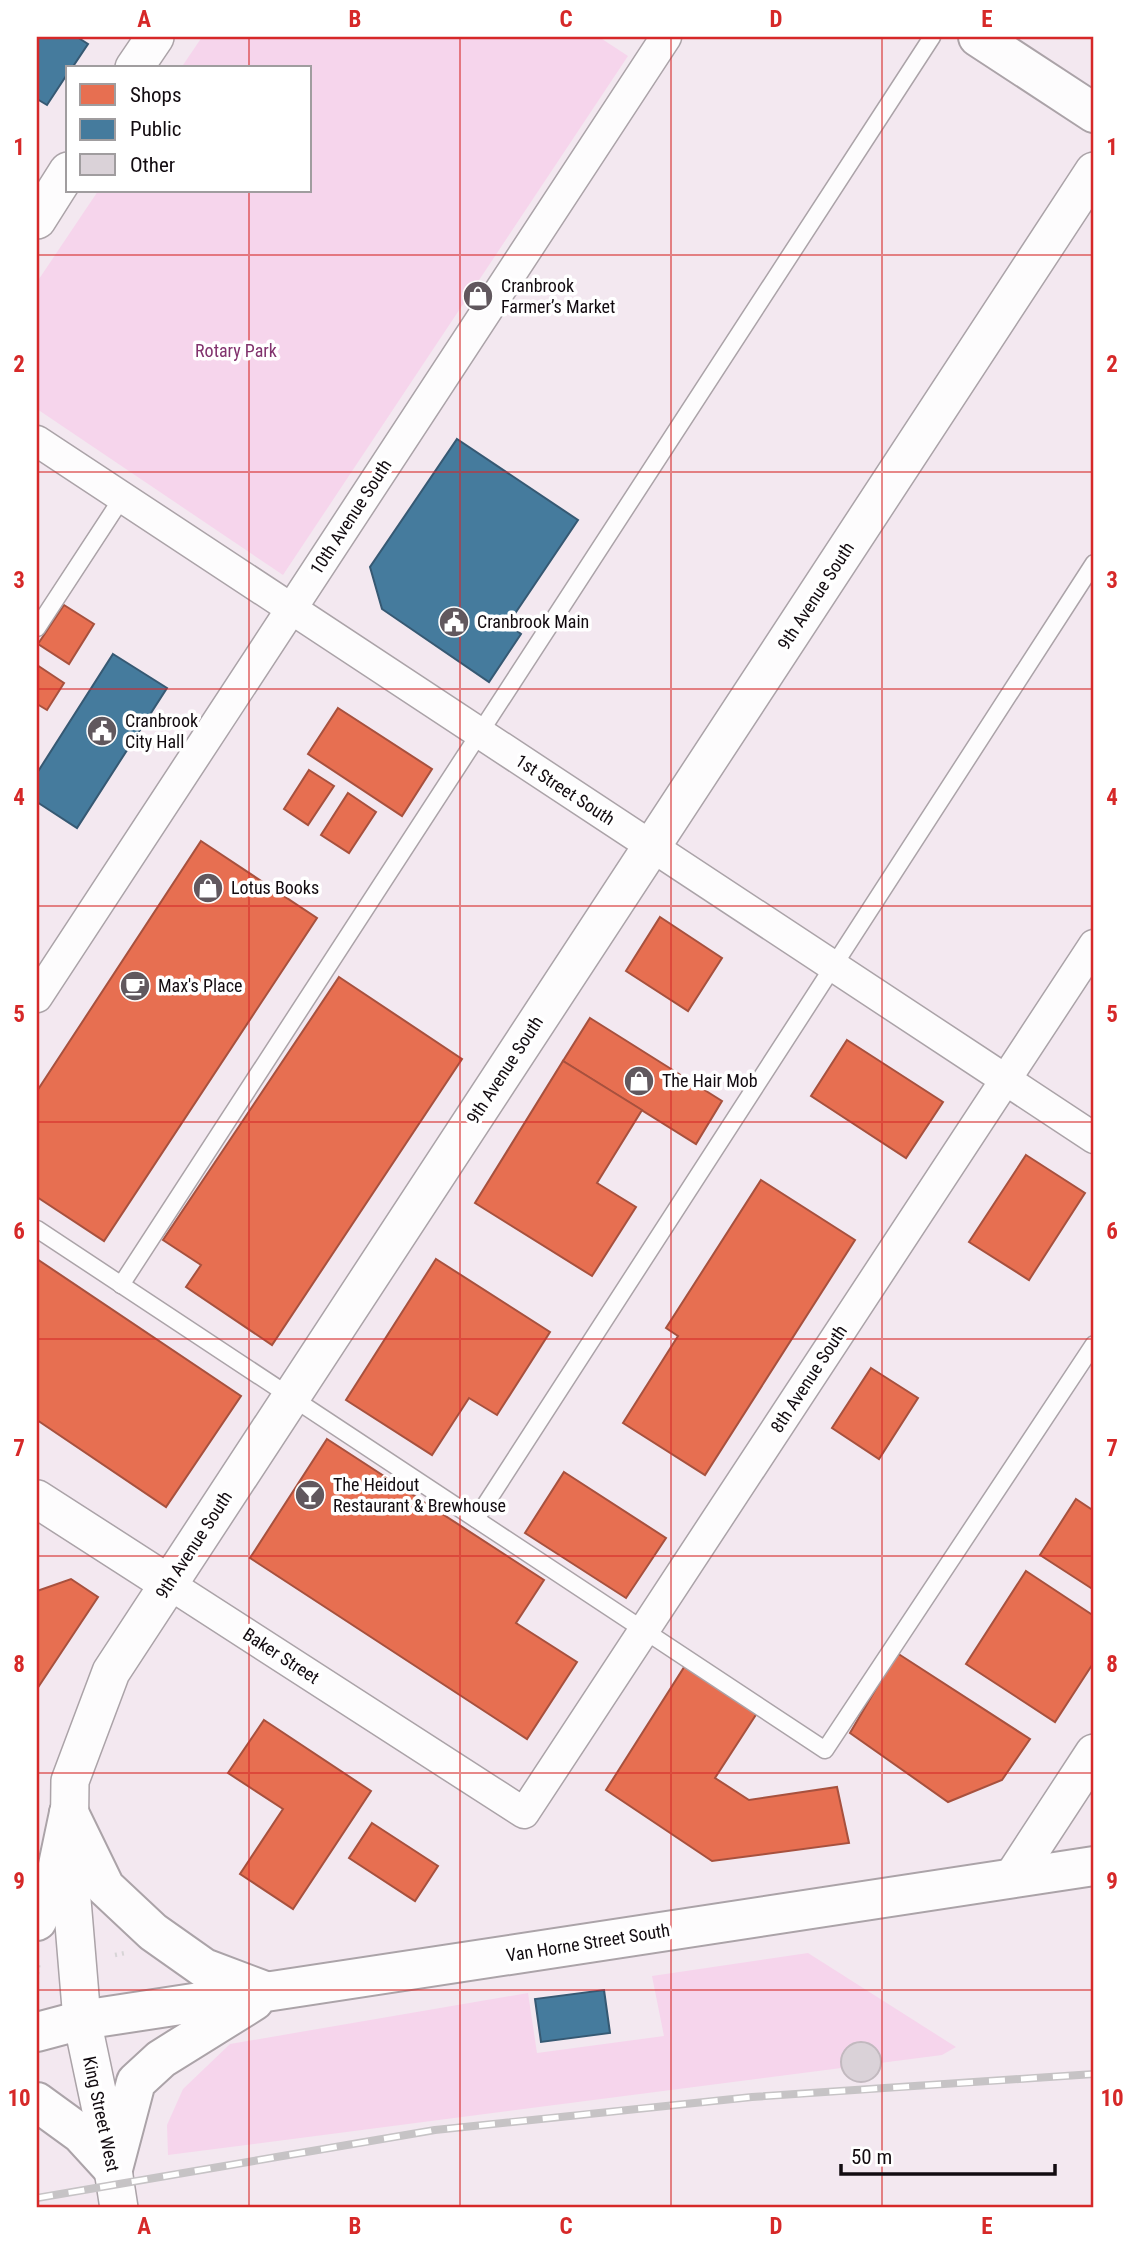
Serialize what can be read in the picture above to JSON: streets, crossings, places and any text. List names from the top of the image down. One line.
{"streets":{"main road":["Van Horne Street South"],"street":["10th Avenue South","9th Avenue South","1st Street South","8th Avenue South","Baker Street","King Street West"]},"crossings":[["10th Avenue South","1st Street South"],["9th Avenue South","1st Street South"],["9th Avenue South","Baker Street"],["9th Avenue South","Van Horne Street South"],["9th Avenue South","King Street West"],["1st Street South","8th Avenue South"],["8th Avenue South","Baker Street"],["Van Horne Street South","King Street West"]],"parks":["Rotary Park"],"places":{"shop":["Cranbrook Farmer’s Market","Lotus Books","The Hair Mob"],"public building":["Cranbrook Main","Cranbrook City Hall"],"cafe":["Max's Place"],"bar":["The Heidout Restaurant & Brewhouse"]},"legend":["Shops","Public","Other"],"scale_bar":"50 m","grid":{"columns":["A","B","C","D","E"],"rows":["1","2","3","4","5","6","7","8","9","10"]}}
